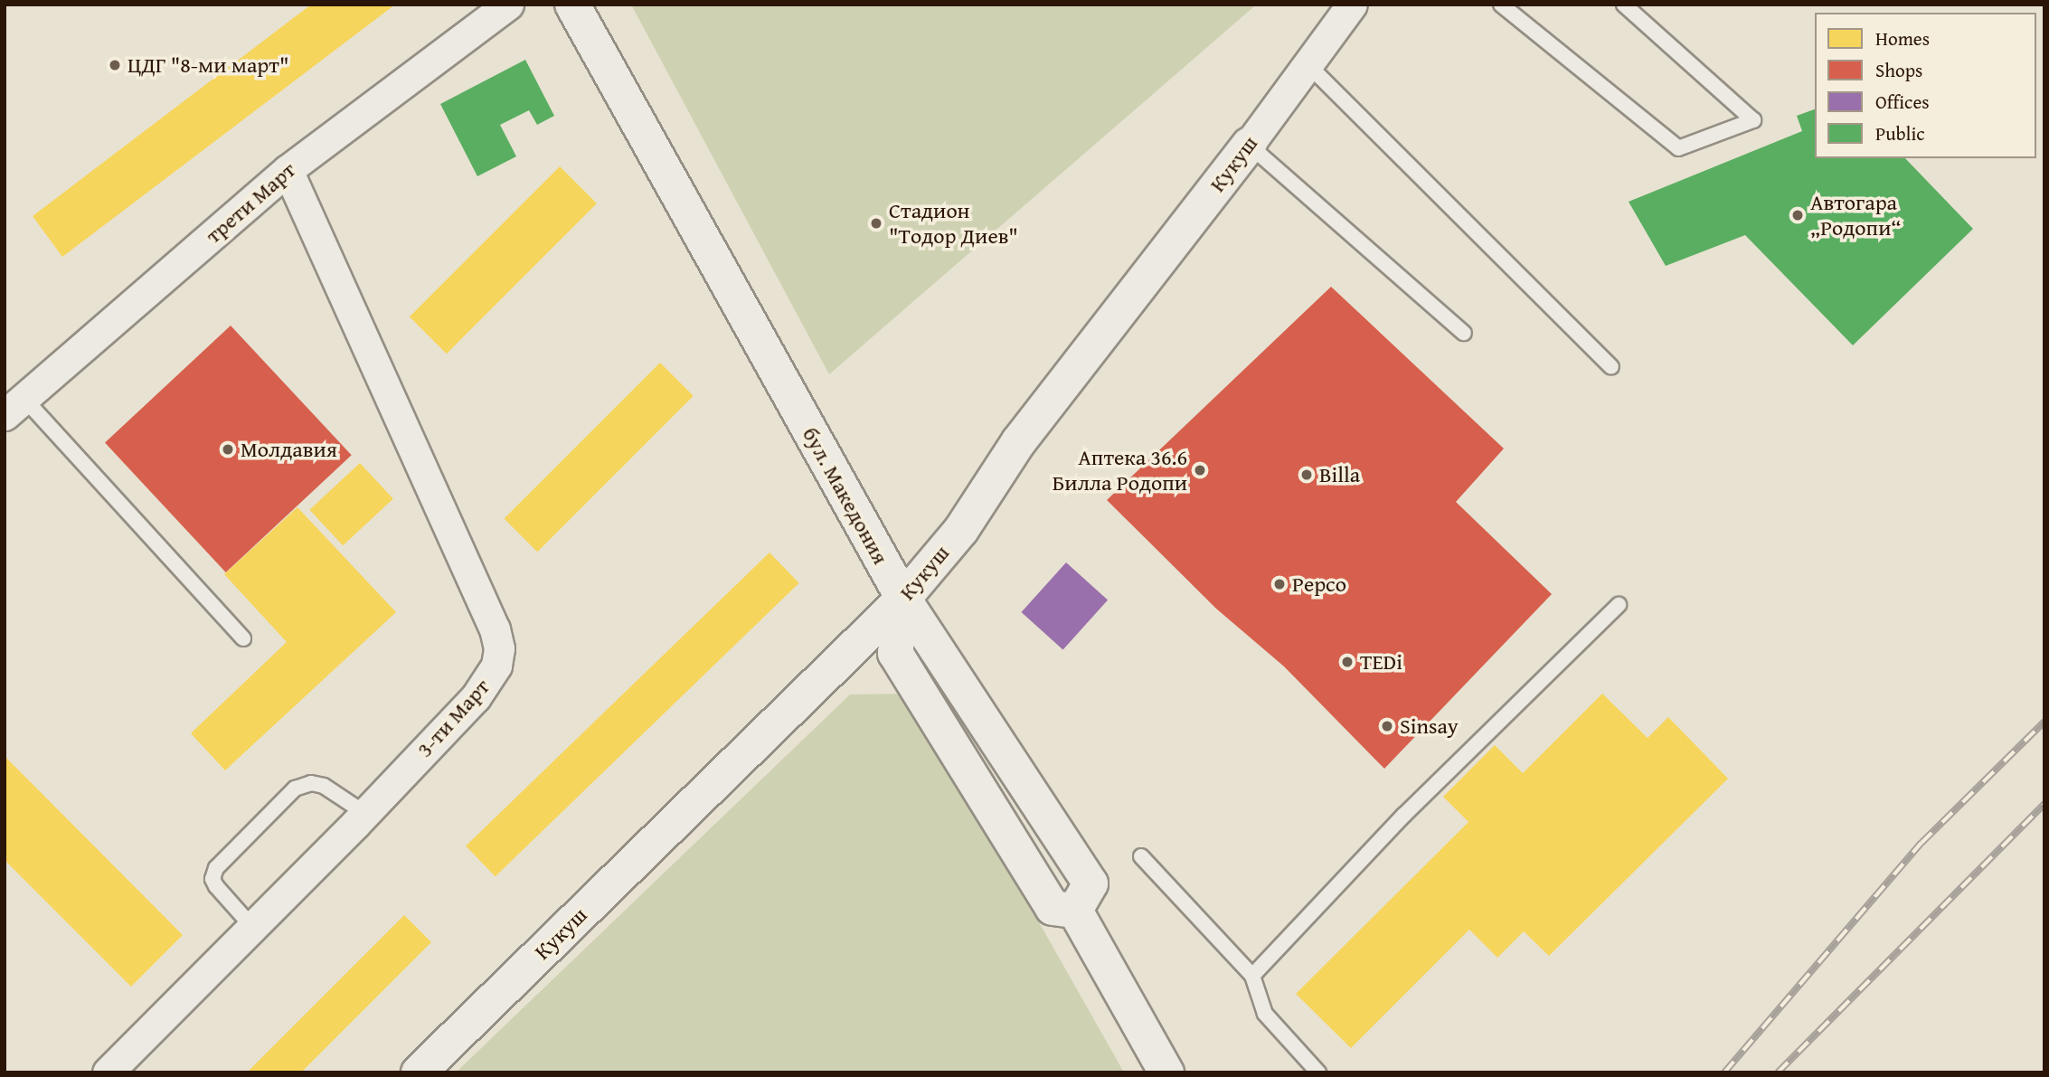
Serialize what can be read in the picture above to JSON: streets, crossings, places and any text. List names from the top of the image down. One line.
{"streets":{"street":["Кукуш","трети Март","бул. Македония","3-ти Март"]},"crossings":[["Кукуш","бул. Македония"],["трети Март","3-ти Март"]],"places":["ЦДГ \"8-ми март\"","Автогара „Родопи“","Стадион \"Тодор Диев\"","Молдавия","Аптека 36.6 Билла Родопи","Billa","Pepco","TEDi","Sinsay"],"legend":["Homes","Shops","Offices","Public"]}
